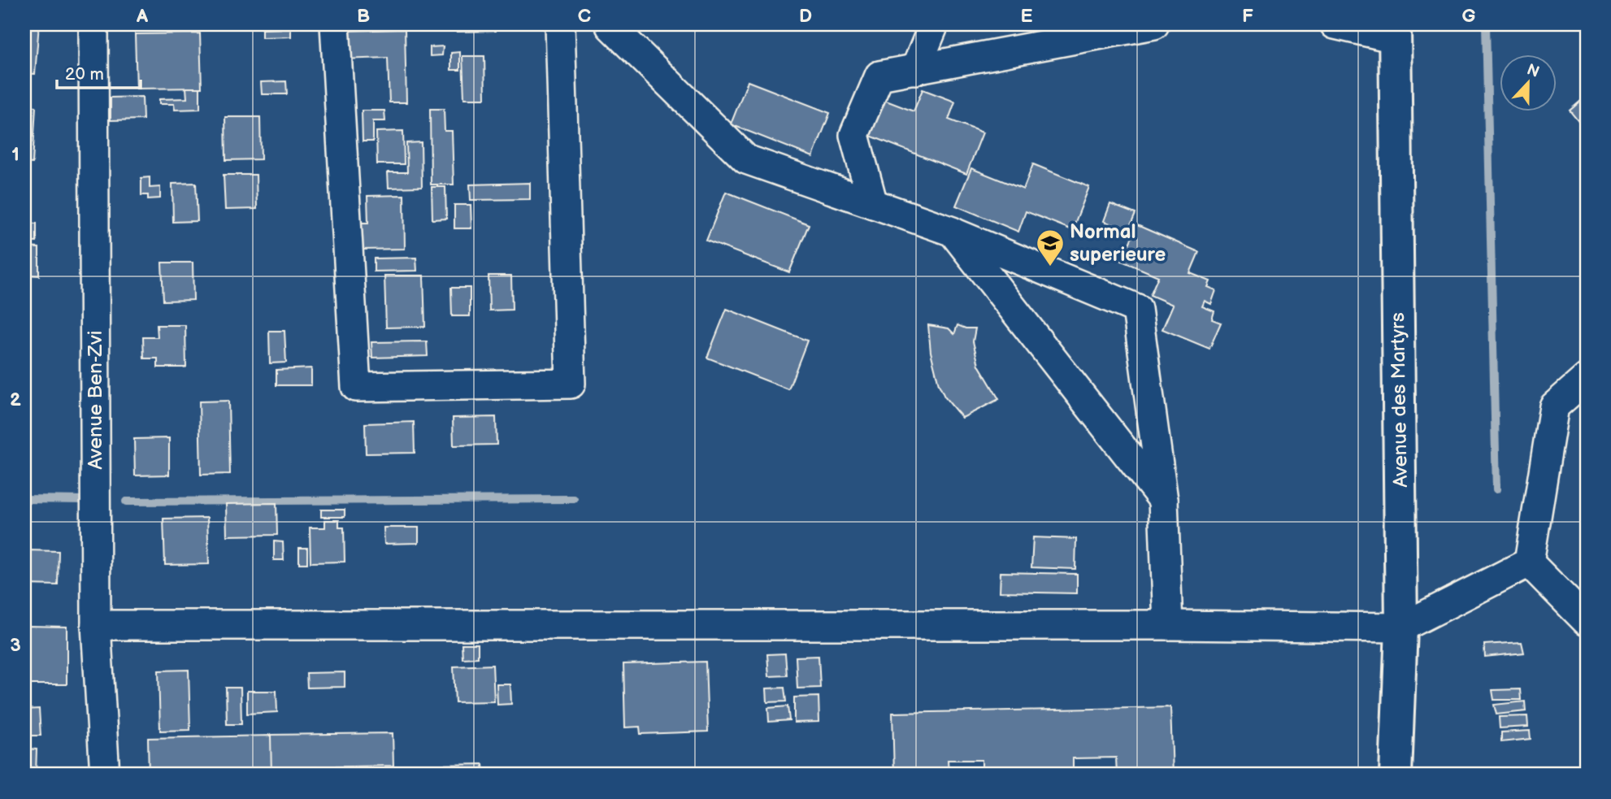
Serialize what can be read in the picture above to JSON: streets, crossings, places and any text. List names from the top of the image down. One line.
{"streets":{"main road":["Avenue des Martyrs"],"street":["Avenue Ben-Zvi"]},"places":{"school or university":["Normal superieure"]},"scale_bar":"20 m","north":"top","grid":{"columns":["A","B","C","D","E","F","G"],"rows":["1","2","3"]}}
